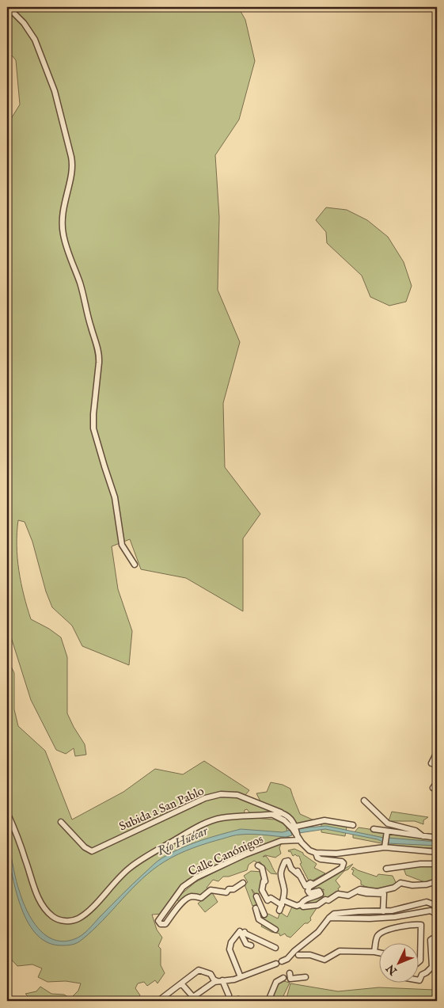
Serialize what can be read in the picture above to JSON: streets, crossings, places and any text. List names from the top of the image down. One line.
{"streets":{"street":["Subida a San Pablo","Calle Canónigos"]},"water":["Río Huécar"],"north":"bottom left"}
